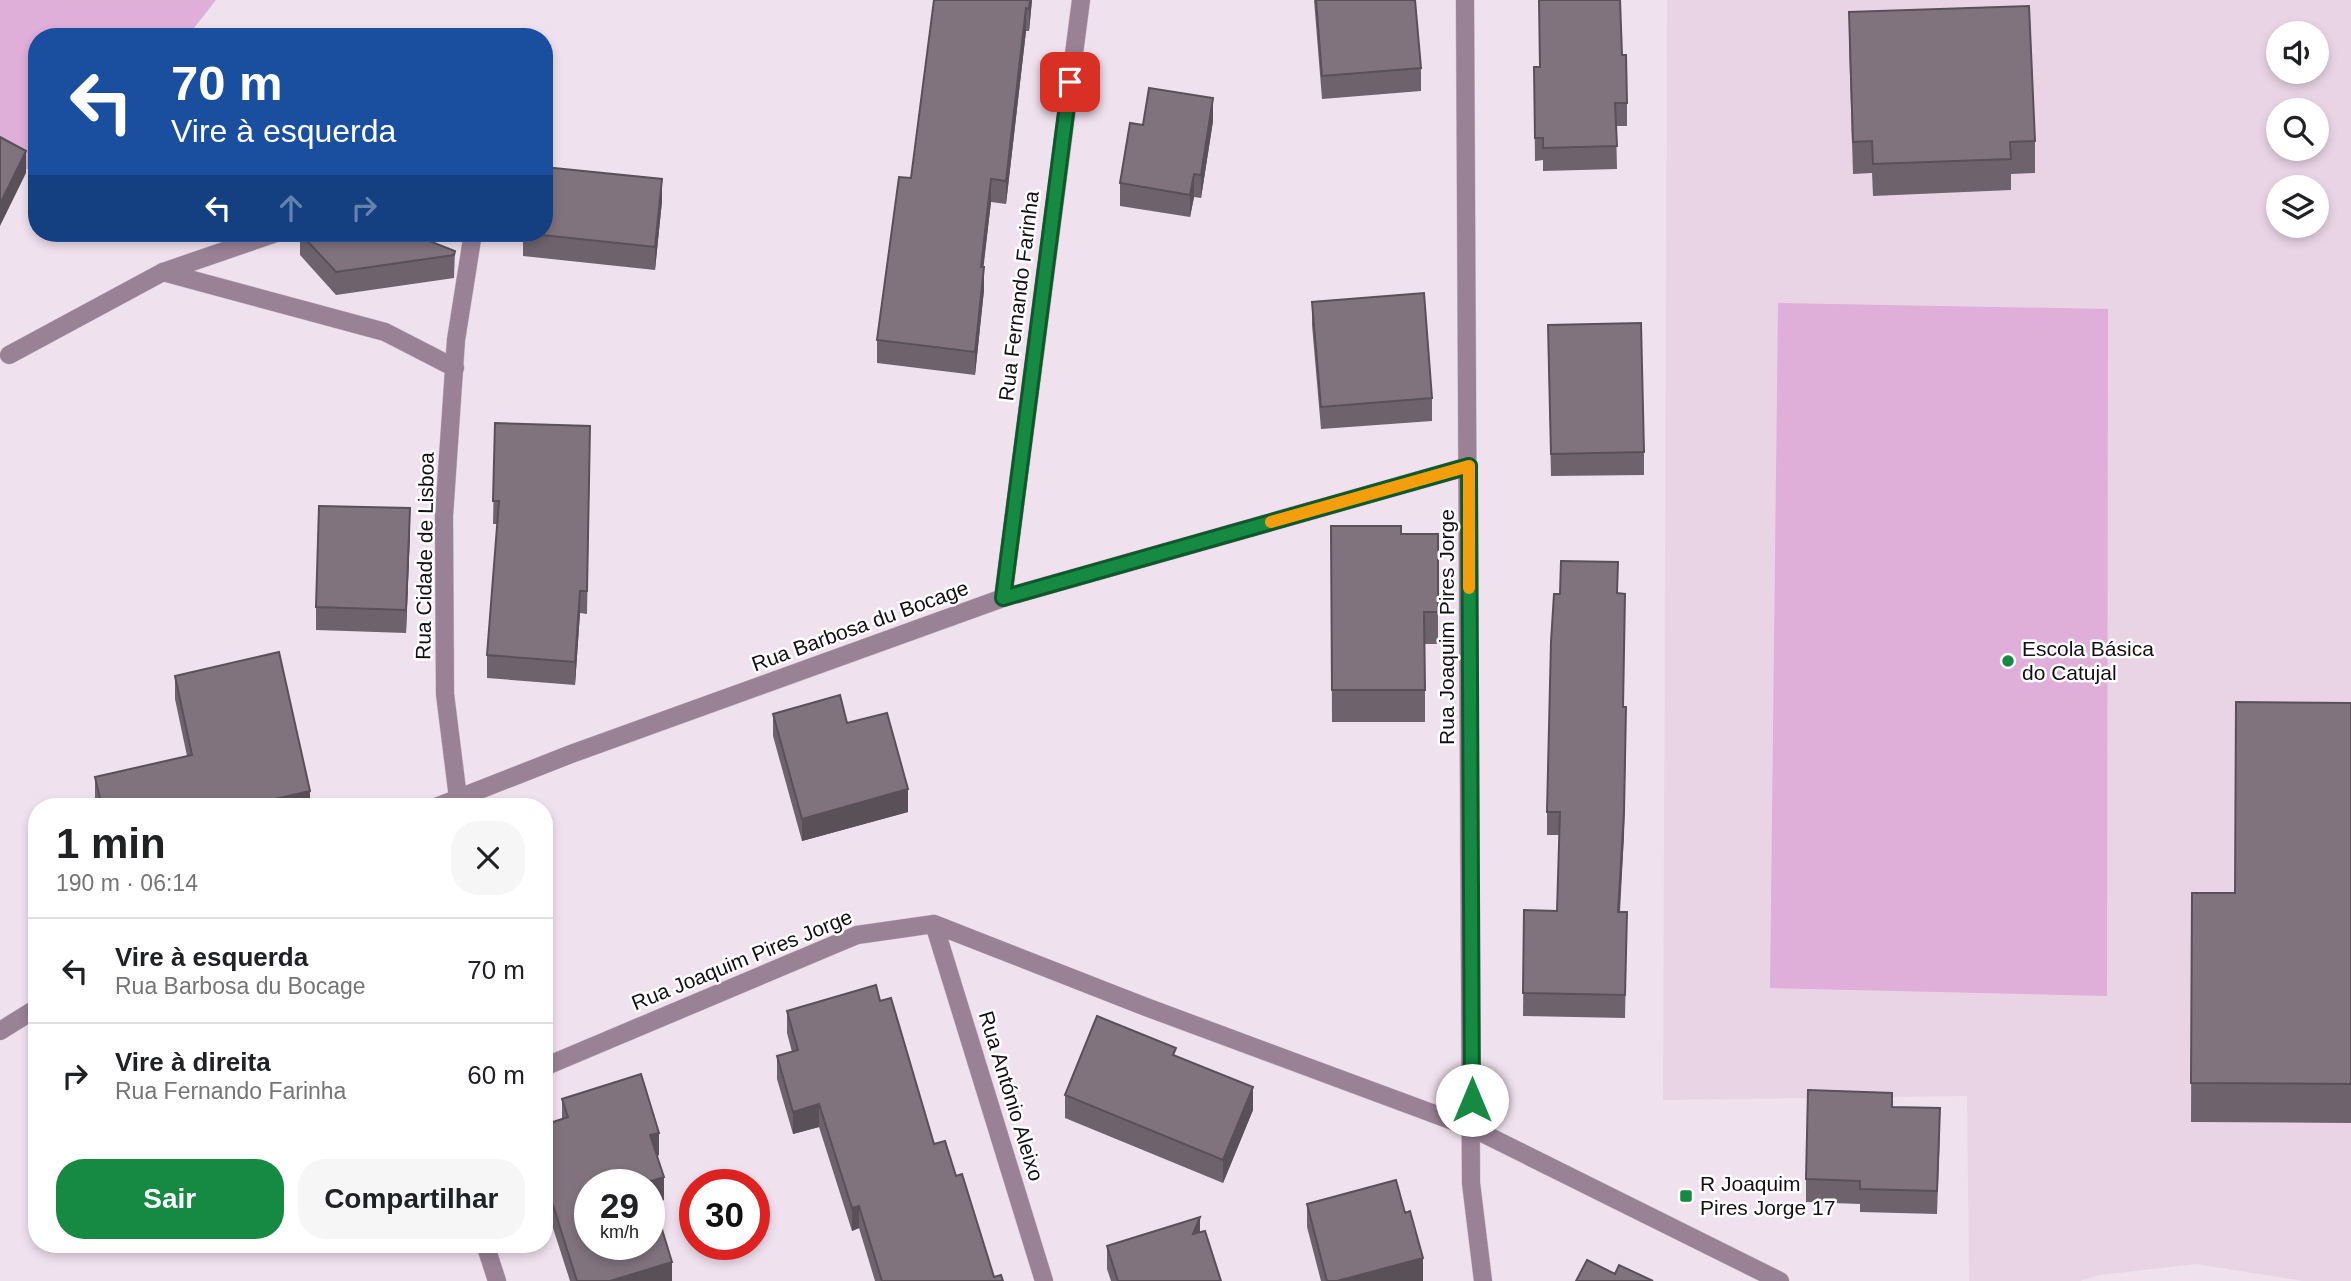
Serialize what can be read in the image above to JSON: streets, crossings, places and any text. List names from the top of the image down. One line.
{"streets":{"street":["Rua Fernando Farinha","Rua Cidade de Lisboa","Rua Barbosa du Bocage","Rua Joaquim Pires Jorge","Rua António Aleixo"]},"crossings":[["Rua Fernando Farinha","Rua Barbosa du Bocage"],["Rua Cidade de Lisboa","Rua Barbosa du Bocage"],["Rua Barbosa du Bocage","Rua Joaquim Pires Jorge"],["Rua Joaquim Pires Jorge","Rua António Aleixo"]],"places":{"other":["Escola Básica do Catujal"],"transit":["R Joaquim Pires Jorge 17"]},"page":{"turn":["70 m","Vire à esquerda"],"heading":["1 min","190 m · 06:14"],"list":[{"name":"Vire à esquerda","note":"Rua Barbosa du Bocage","value":"70 m"},{"name":"Vire à direita","note":"Rua Fernando Farinha","value":"60 m"}],"buttons":["Sair","Compartilhar"],"speed":"29 km/h","limit":"30"}}
